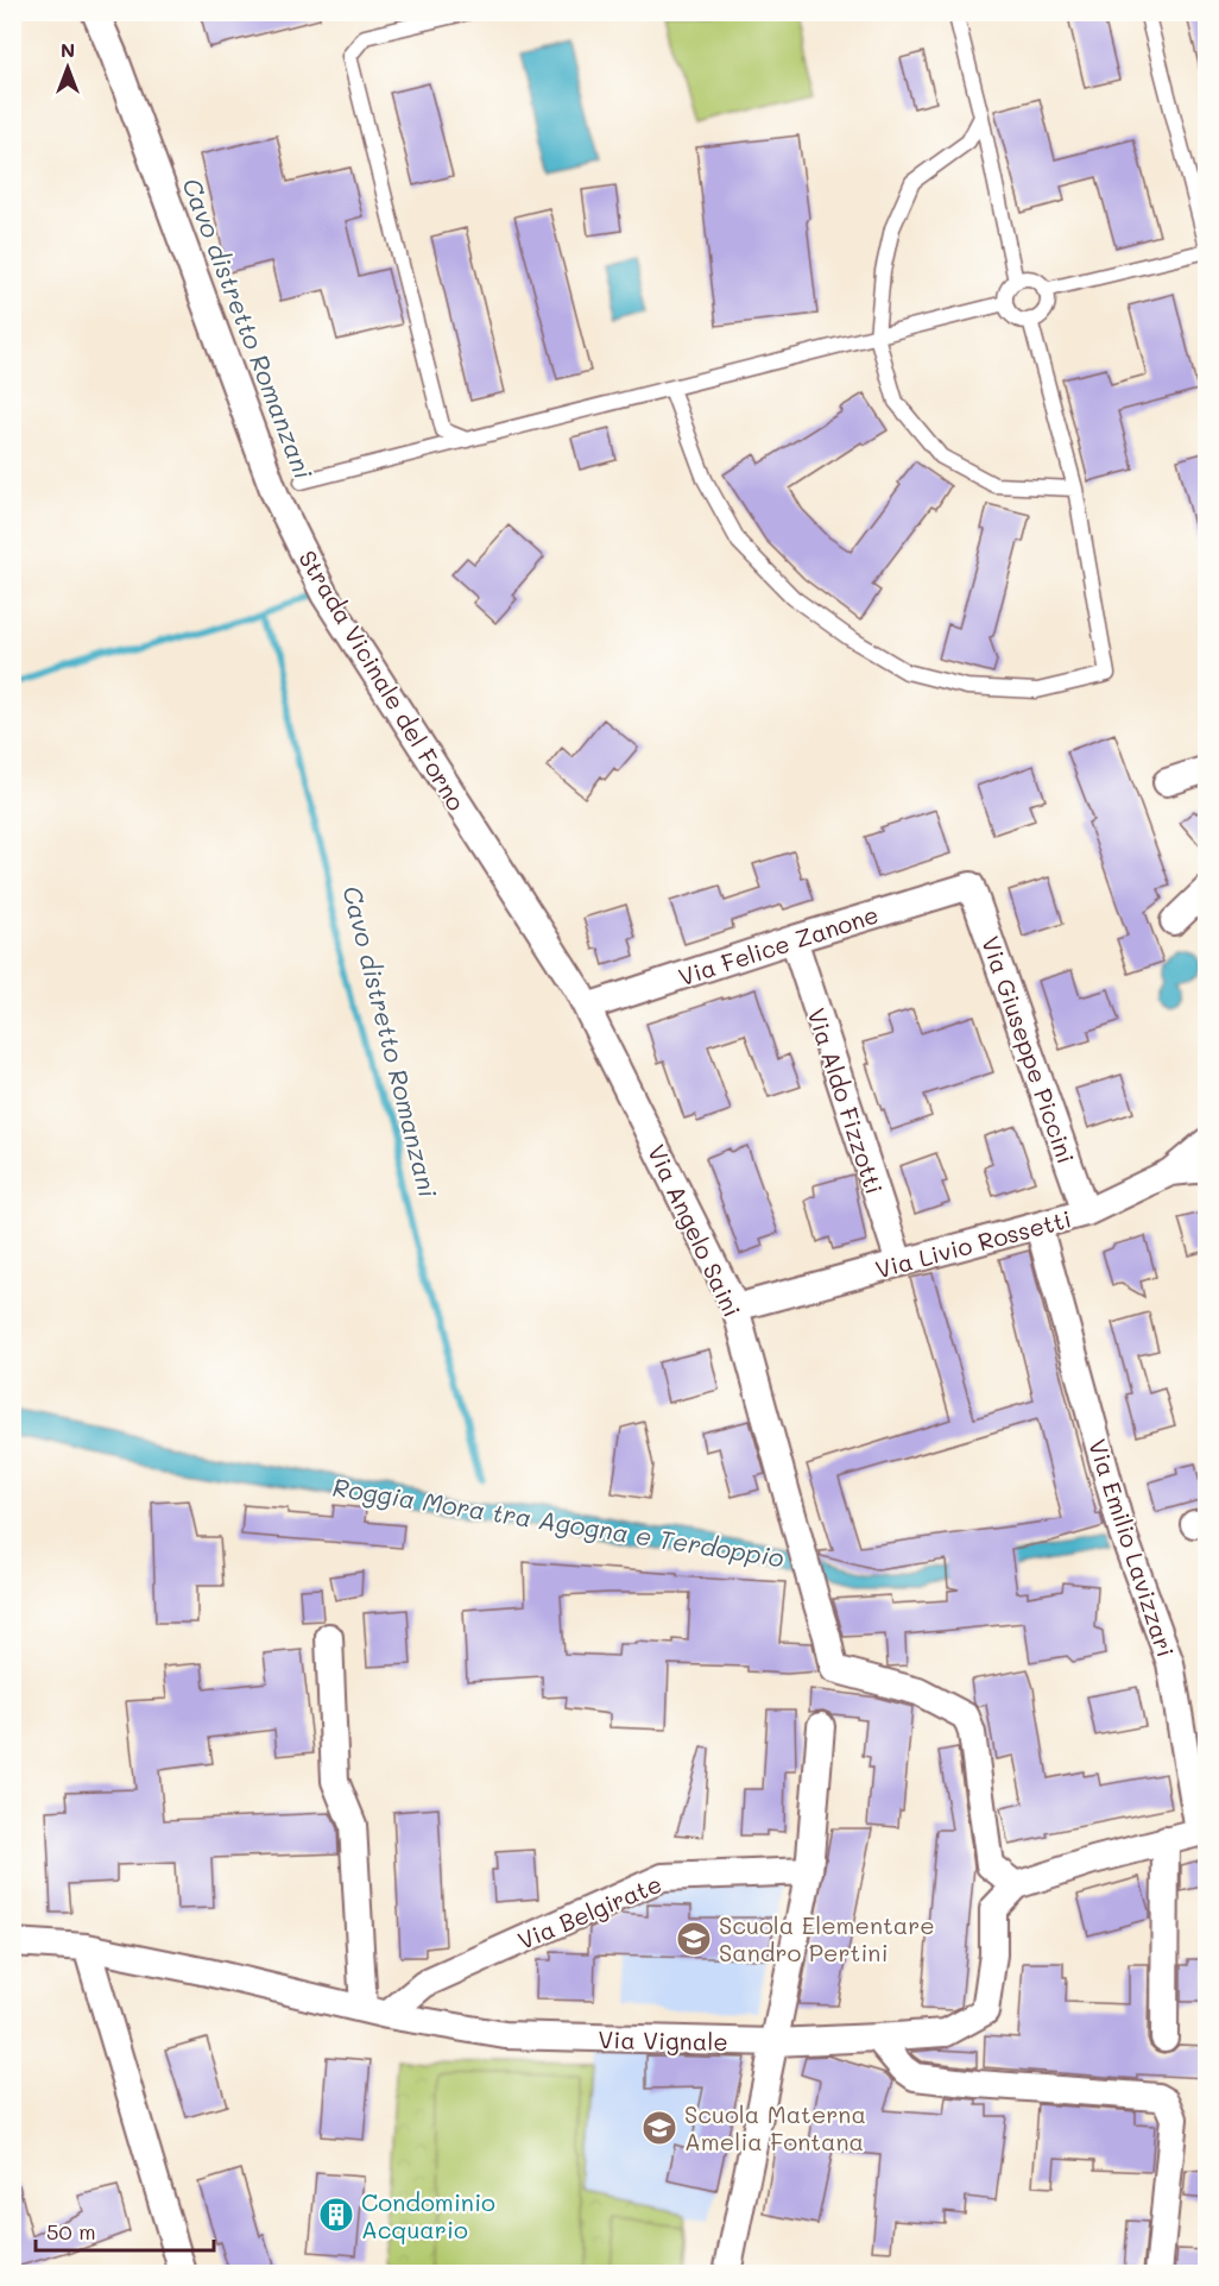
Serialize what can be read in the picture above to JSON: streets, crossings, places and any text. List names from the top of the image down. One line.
{"streets":{"street":["Strada Vicinale del Forno","Via Felice Zanone","Via Giuseppe Piccini","Via Aldo Fizzotti","Via Angelo Saini","Via Livio Rossetti","Via Emilio Lavizzari","Via Belgirate","Via Vignale"]},"crossings":[["Strada Vicinale del Forno","Via Felice Zanone"],["Strada Vicinale del Forno","Via Angelo Saini"],["Via Felice Zanone","Via Giuseppe Piccini"],["Via Felice Zanone","Via Aldo Fizzotti"],["Via Felice Zanone","Via Angelo Saini"],["Via Giuseppe Piccini","Via Livio Rossetti"],["Via Aldo Fizzotti","Via Livio Rossetti"],["Via Angelo Saini","Via Livio Rossetti"],["Via Angelo Saini","Via Vignale"],["Via Livio Rossetti","Via Emilio Lavizzari"],["Via Belgirate","Via Vignale"]],"water":["Cavo distretto Romanzani","Roggia Mora tra Agogna e Terdoppio"],"places":{"school or university":["Scuola Elementare Sandro Pertini","Scuola Materna Amelia Fontana"],"building":["Condominio Acquario"]},"scale_bar":"50 m","north":"top"}
